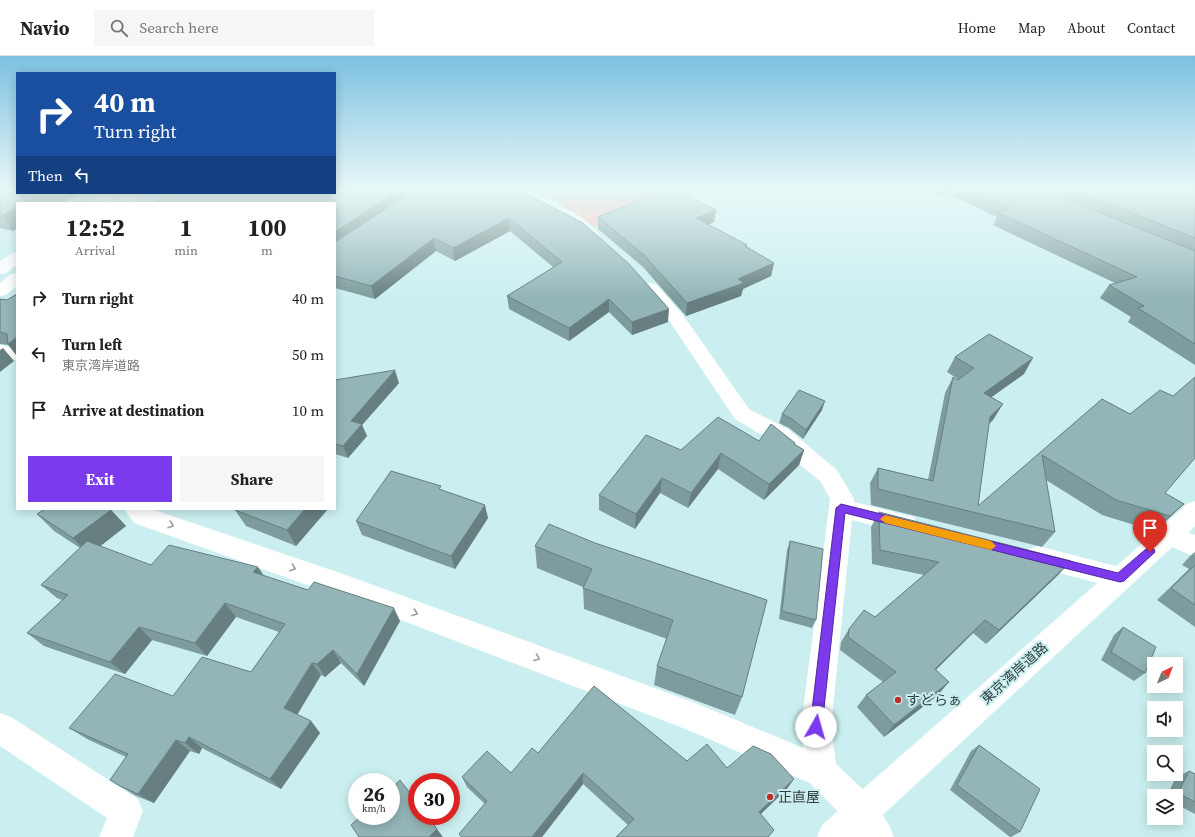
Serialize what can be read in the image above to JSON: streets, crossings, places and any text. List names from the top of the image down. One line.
{"streets":{"main road":["東京湾岸道路"]},"places":["すどらぁ","正直屋"],"north":"top right","page":{"header":"Navio","search":"Search here","nav":["Home","Map","About","Contact"],"turn":["40 m","Turn right"],"then":"Then","eta":["12:52","Arrival","1","min","100","m"],"list":[{"name":"Turn right","value":"40 m"},{"name":"Turn left","note":"東京湾岸道路","value":"50 m"},{"name":"Arrive at destination","value":"10 m"}],"buttons":["Exit","Share"],"speed":"26 km/h","limit":"30"}}
